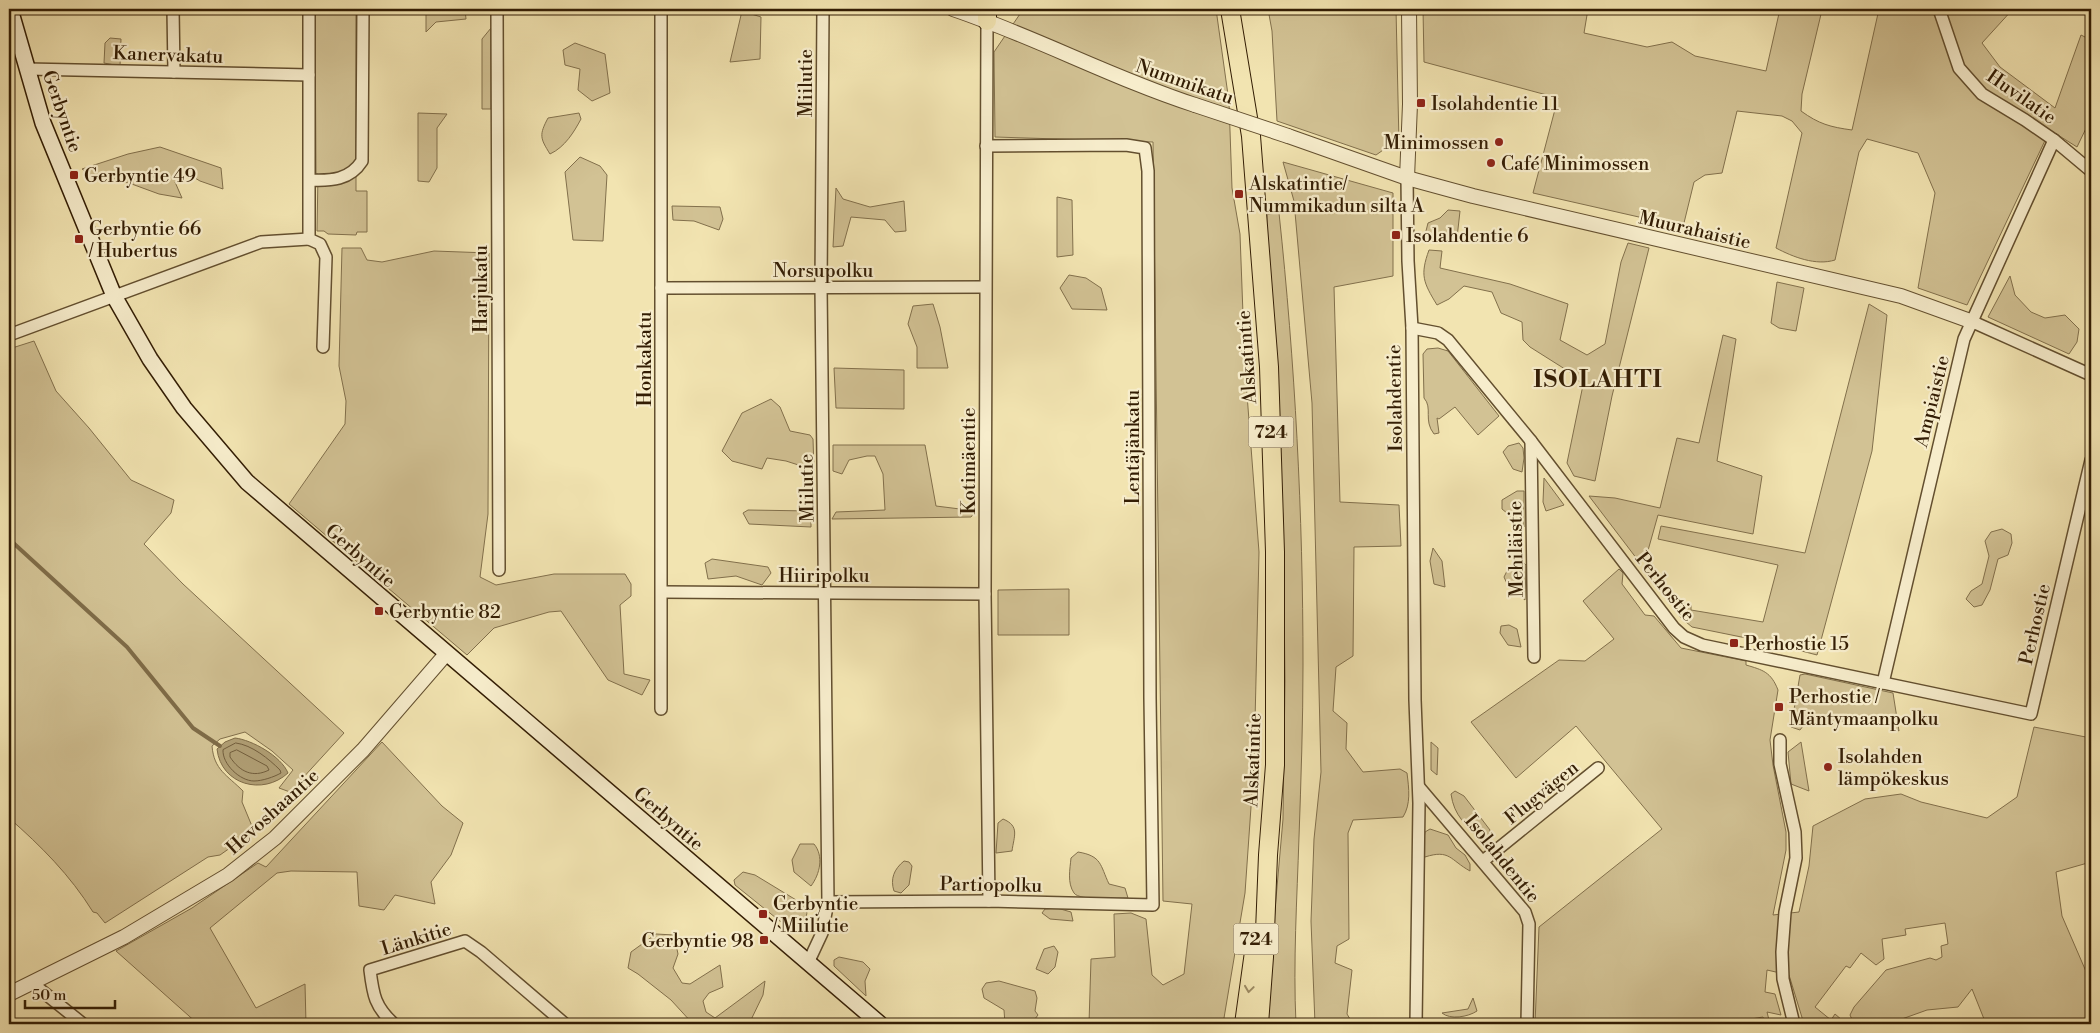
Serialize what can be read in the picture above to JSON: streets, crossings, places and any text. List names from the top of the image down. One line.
{"streets":{"main road":["Gerbyntie","Alskatintie","724"],"street":["Kanervakatu","Nummikatu","Miilutie","Huvilatie","Muurahaistie","Norsupolku","Harjukatu","Honkakatu","Isolahdentie","Ampiaistie","Lentäjänkatu","Kotimäentie","Mehiläistie","Hiiripolku","Perhostie","Flugvägen","Hevoshaantie","Partiopolku","Länkitie"]},"crossings":[["Kanervakatu","Gerbyntie"],["Nummikatu","Muurahaistie"],["Nummikatu","Isolahdentie"],["Nummikatu","Kotimäentie"],["Miilutie","Gerbyntie"],["Miilutie","Norsupolku"],["Miilutie","Hiiripolku"],["Miilutie","Partiopolku"],["Huvilatie","Ampiaistie"],["Gerbyntie","Hevoshaantie"],["Muurahaistie","Isolahdentie"],["Muurahaistie","Ampiaistie"],["Norsupolku","Honkakatu"],["Norsupolku","Kotimäentie"],["Honkakatu","Hiiripolku"],["Isolahdentie","Perhostie"],["Isolahdentie","Flugvägen"],["Ampiaistie","Perhostie"],["Lentäjänkatu","Kotimäentie"],["Lentäjänkatu","Partiopolku"],["Kotimäentie","Hiiripolku"],["Kotimäentie","Partiopolku"],["Mehiläistie","Perhostie"]],"districts":["ISOLAHTI"],"places":{"transit":["Isolahdentie 11","Gerbyntie 49","Alskatintie/ Nummikadun silta A","Isolahdentie 6","Gerbyntie 66 / Hubertus","Gerbyntie 82","Perhostie 15","Perhostie / Mäntymaanpolku","Gerbyntie / Miilutie","Gerbyntie 98"],"other":["Minimossen","Café Minimossen","Isolahden lämpökeskus"]},"scale_bar":"50 m"}
